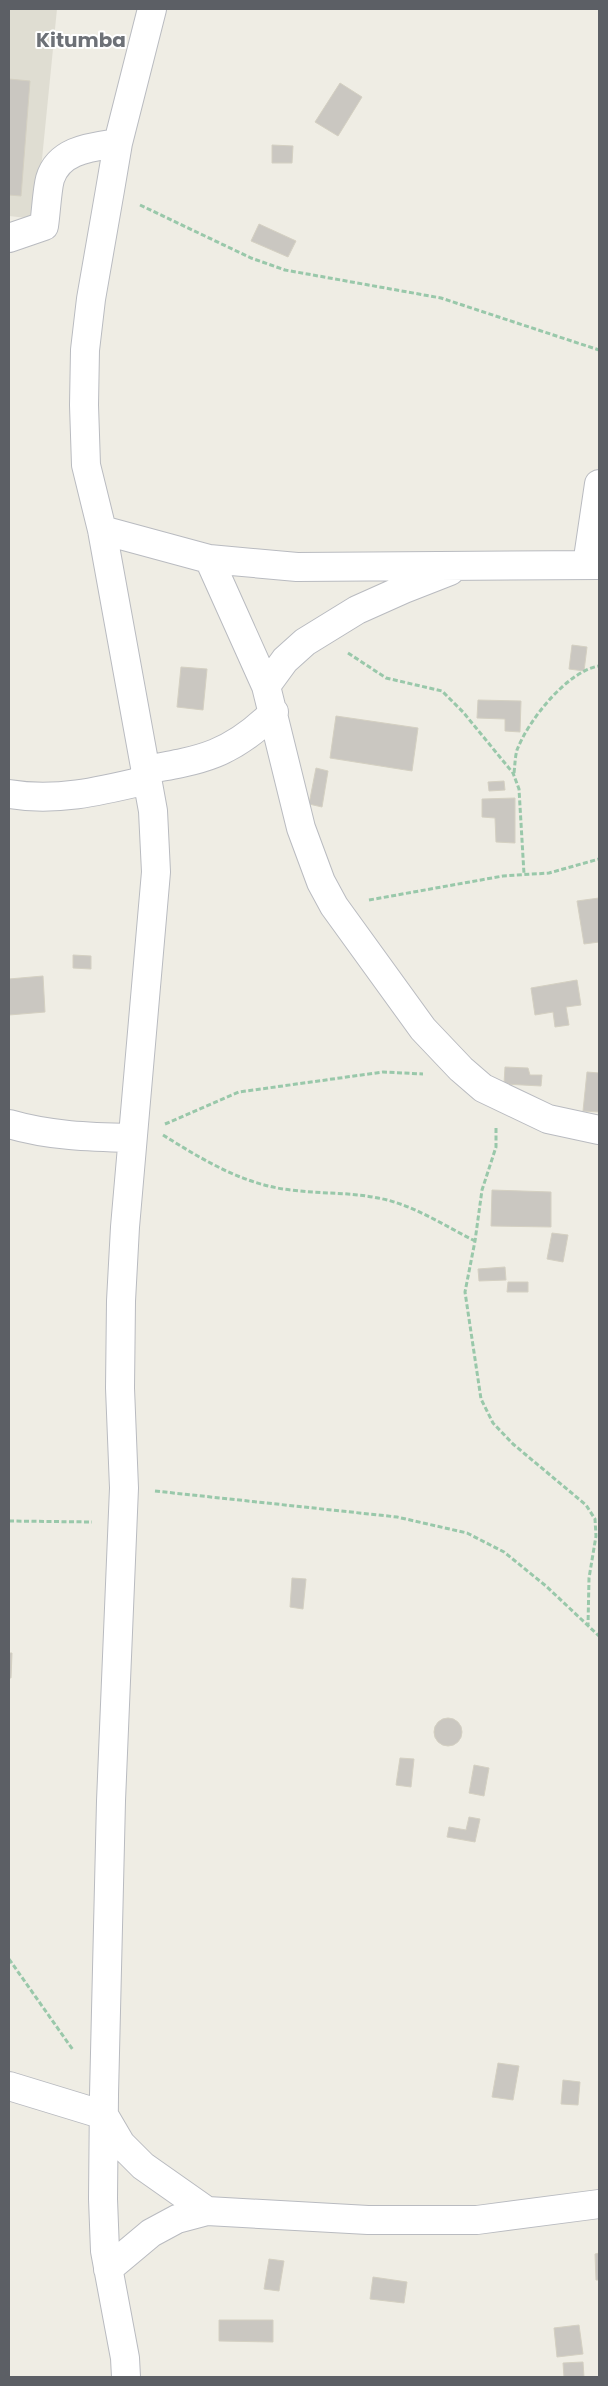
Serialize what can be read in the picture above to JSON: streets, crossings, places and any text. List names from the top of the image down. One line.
{"districts":["Kitumba"]}
